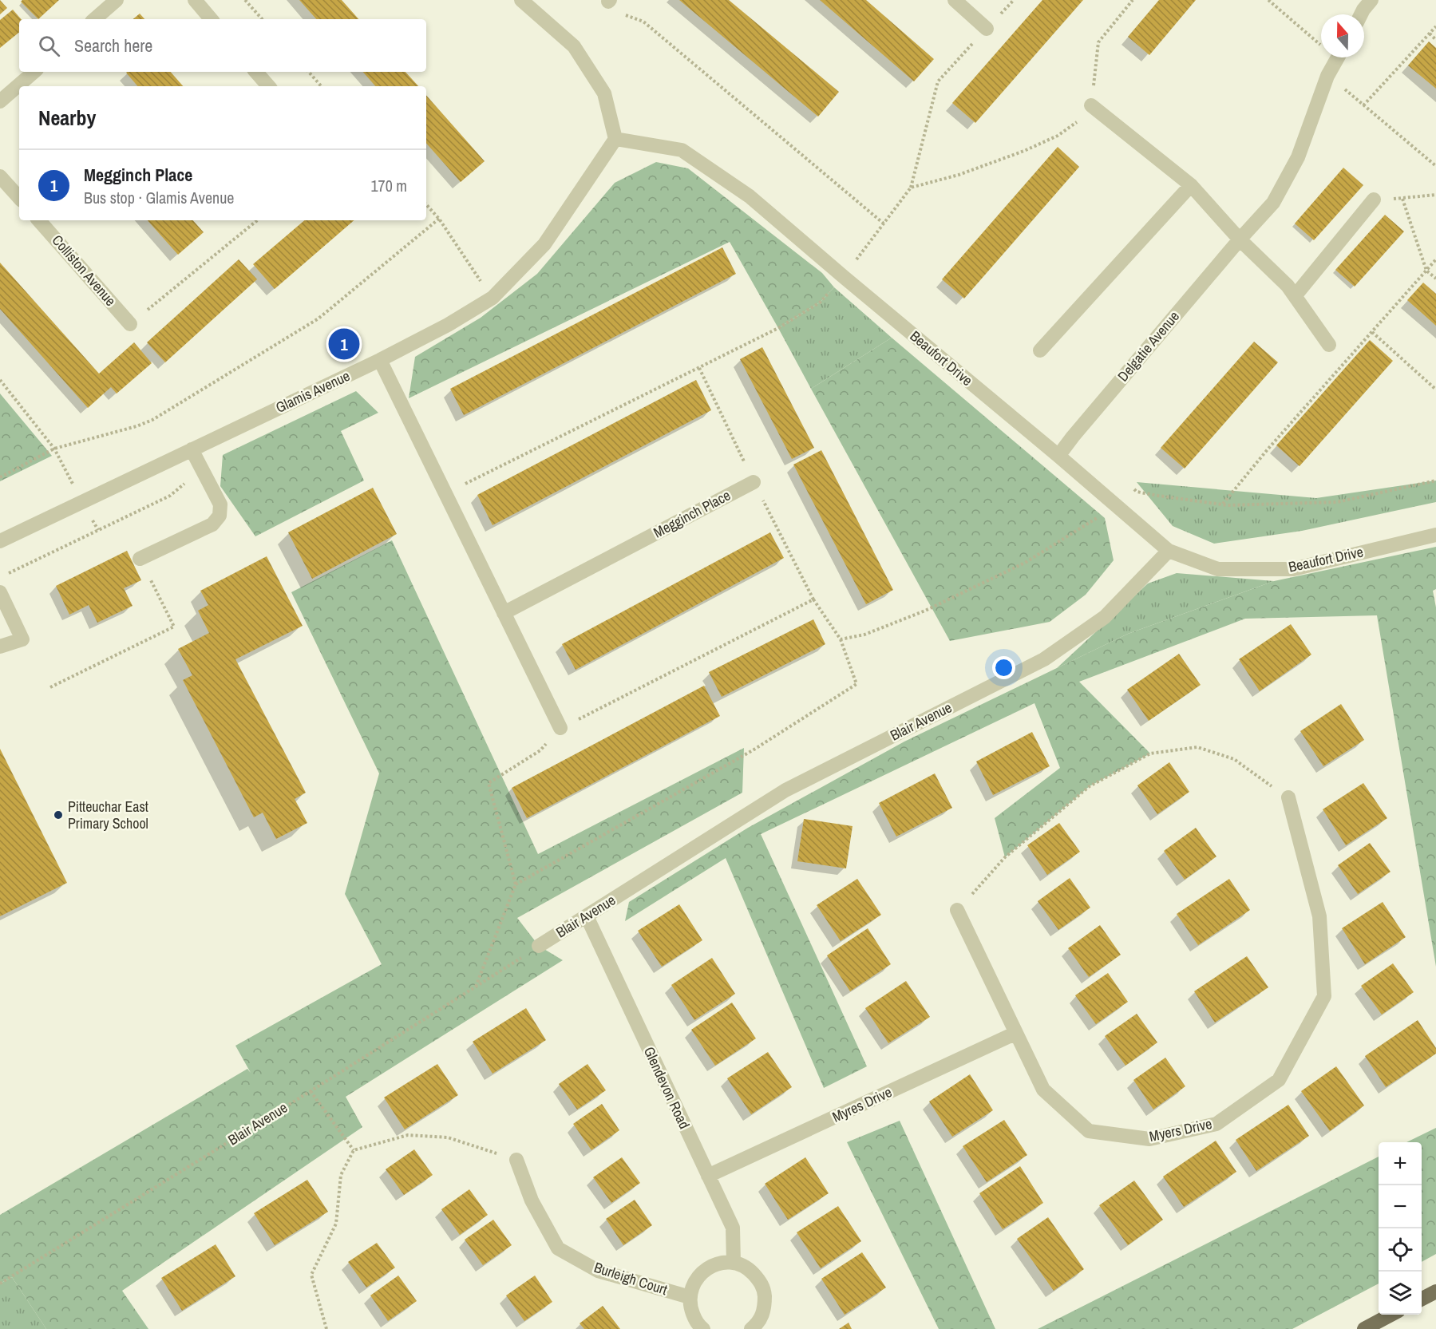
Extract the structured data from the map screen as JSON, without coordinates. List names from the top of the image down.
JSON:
{
  "streets": {
    "street": [
      "Colliston Avenue",
      "Delgatie Avenue",
      "Beaufort Drive",
      "Glamis Avenue",
      "Megginch Place",
      "Blair Avenue",
      "Glendevon Road",
      "Myres Drive",
      "Myers Drive",
      "Burleigh Court"
    ]
  },
  "crossings": [
    ["Delgatie Avenue", "Beaufort Drive"],
    ["Beaufort Drive", "Glamis Avenue"],
    ["Beaufort Drive", "Blair Avenue"],
    ["Blair Avenue", "Glendevon Road"],
    ["Glendevon Road", "Myres Drive"],
    ["Myres Drive", "Myers Drive"]
  ],
  "places": ["Pitteuchar East Primary School"],
  "north": "top",
  "page": {
    "search": "Search here",
    "heading": "Nearby",
    "list": [
      {
        "mark": "1",
        "name": "Megginch Place",
        "note": "Bus stop · Glamis Avenue",
        "value": "170 m"
      }
    ],
    "pins": "1",
    "map_buttons": ["+", "−"]
  }
}
